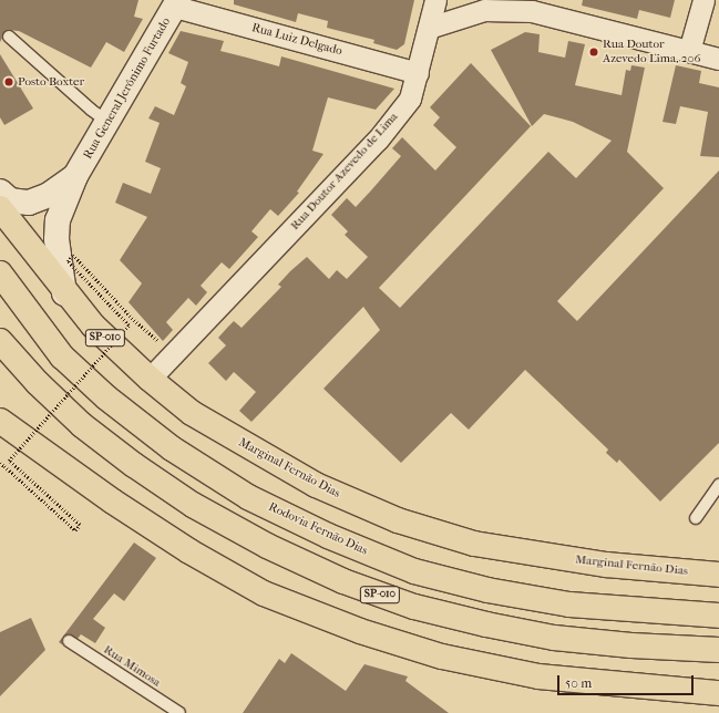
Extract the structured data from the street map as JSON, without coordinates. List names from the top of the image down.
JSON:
{
  "streets": {
    "highway": ["SP-010", "Marginal Fernão Dias", "Rodovia Fernão Dias"],
    "main road": ["Rua General Jerônimo Furtado"],
    "street": ["Rua Luiz Delgado", "Rua Doutor Azevedo de Lima"],
    "lane": ["Rua Mimosa"]
  },
  "crossings": [
    ["Rua Luiz Delgado", "Rua General Jerônimo Furtado"],
    ["Rua Luiz Delgado", "Rua Doutor Azevedo de Lima"],
    ["Rua General Jerônimo Furtado", "Marginal Fernão Dias"],
    ["Rua Doutor Azevedo de Lima", "Marginal Fernão Dias"]
  ],
  "places": ["Rua Doutor Azevedo Lima, 206", "Posto Boxter"],
  "scale_bar": "50 m"
}
